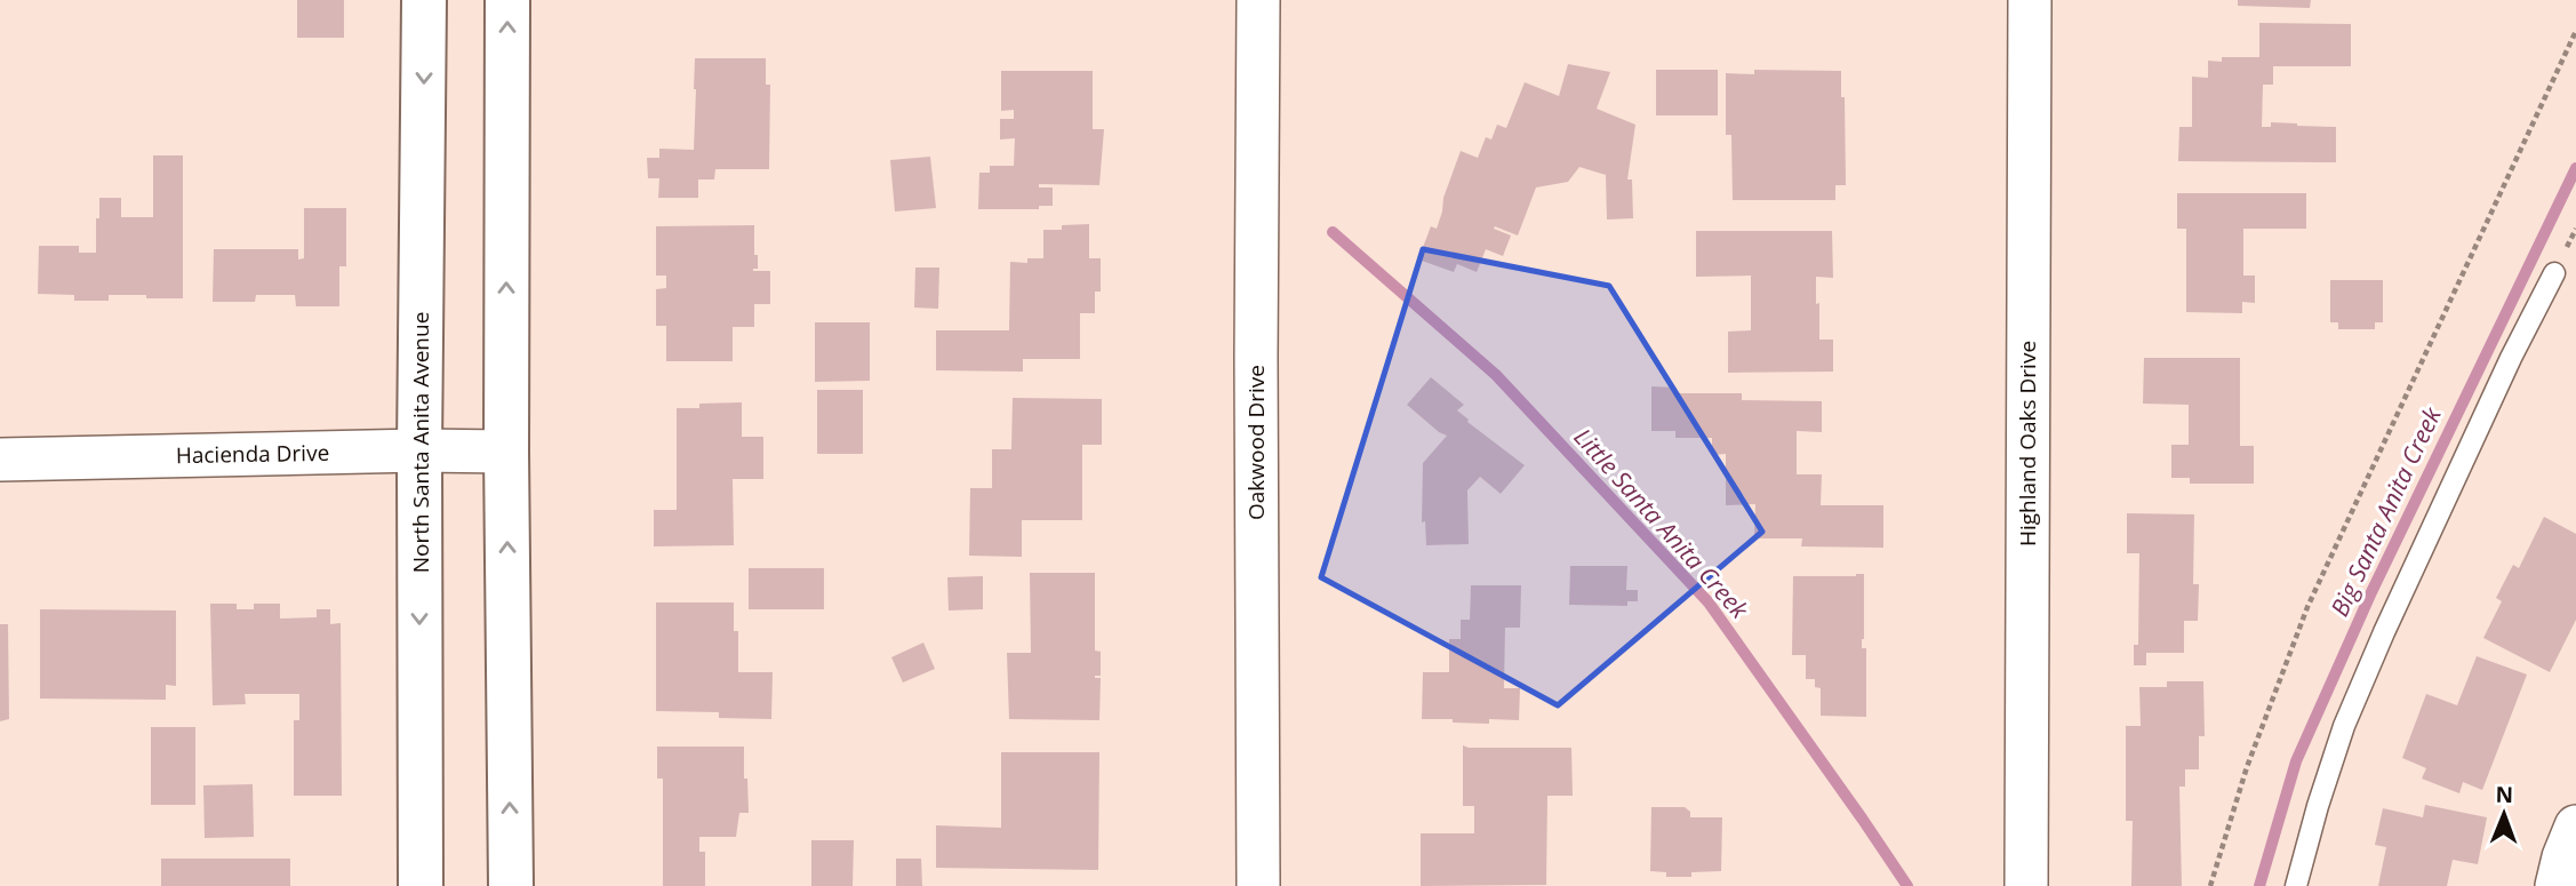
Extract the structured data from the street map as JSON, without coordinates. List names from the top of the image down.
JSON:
{
  "streets": {
    "street": [
      "North Santa Anita Avenue",
      "Oakwood Drive",
      "Highland Oaks Drive",
      "Hacienda Drive"
    ]
  },
  "crossings": [
    ["North Santa Anita Avenue", "Hacienda Drive"]
  ],
  "water": ["Big Santa Anita Creek", "Little Santa Anita Creek"],
  "north": "top"
}
